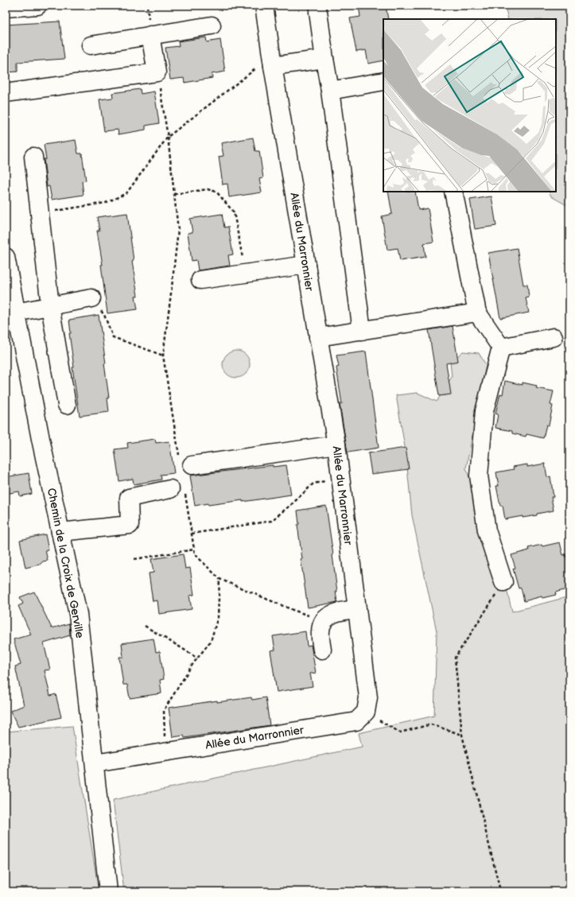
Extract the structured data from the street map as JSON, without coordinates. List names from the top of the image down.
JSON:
{
  "streets": {
    "street": ["Allée du Marronnier", "Chemin de la Croix de Gerville"]
  },
  "crossings": [
    ["Allée du Marronnier", "Chemin de la Croix de Gerville"]
  ]
}
